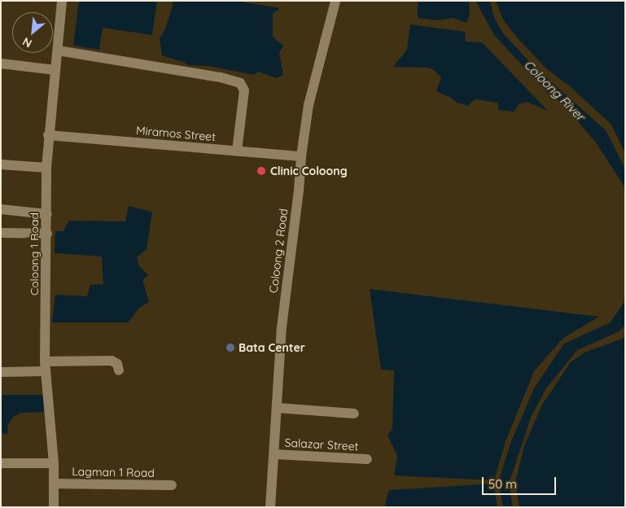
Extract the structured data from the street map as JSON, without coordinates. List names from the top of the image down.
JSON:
{
  "streets": {
    "street": [
      "Miramos Street",
      "Coloong 2 Road",
      "Coloong 1 Road",
      "Salazar Street",
      "Lagman 1 Road"
    ]
  },
  "crossings": [
    ["Miramos Street", "Coloong 2 Road"],
    ["Miramos Street", "Coloong 1 Road"],
    ["Coloong 2 Road", "Salazar Street"],
    ["Coloong 1 Road", "Lagman 1 Road"]
  ],
  "water": ["Coloong River"],
  "places": ["Clinic Coloong", "Bata Center"],
  "scale_bar": "50 m",
  "north": "bottom left"
}
